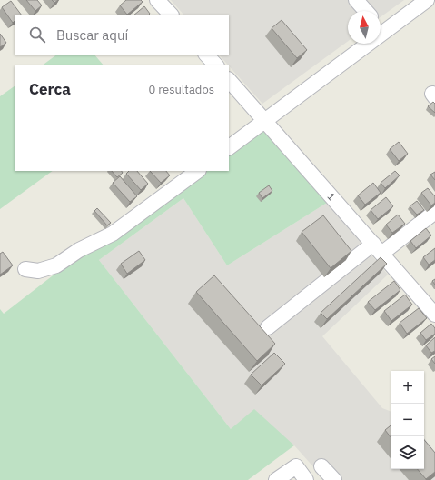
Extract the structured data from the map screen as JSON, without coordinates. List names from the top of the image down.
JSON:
{
  "streets": {
    "street": ["1"]
  },
  "north": "top",
  "page": {
    "search": "Buscar aquí",
    "heading": ["Cerca", "0 resultados"],
    "map_buttons": ["+", "−"]
  }
}
